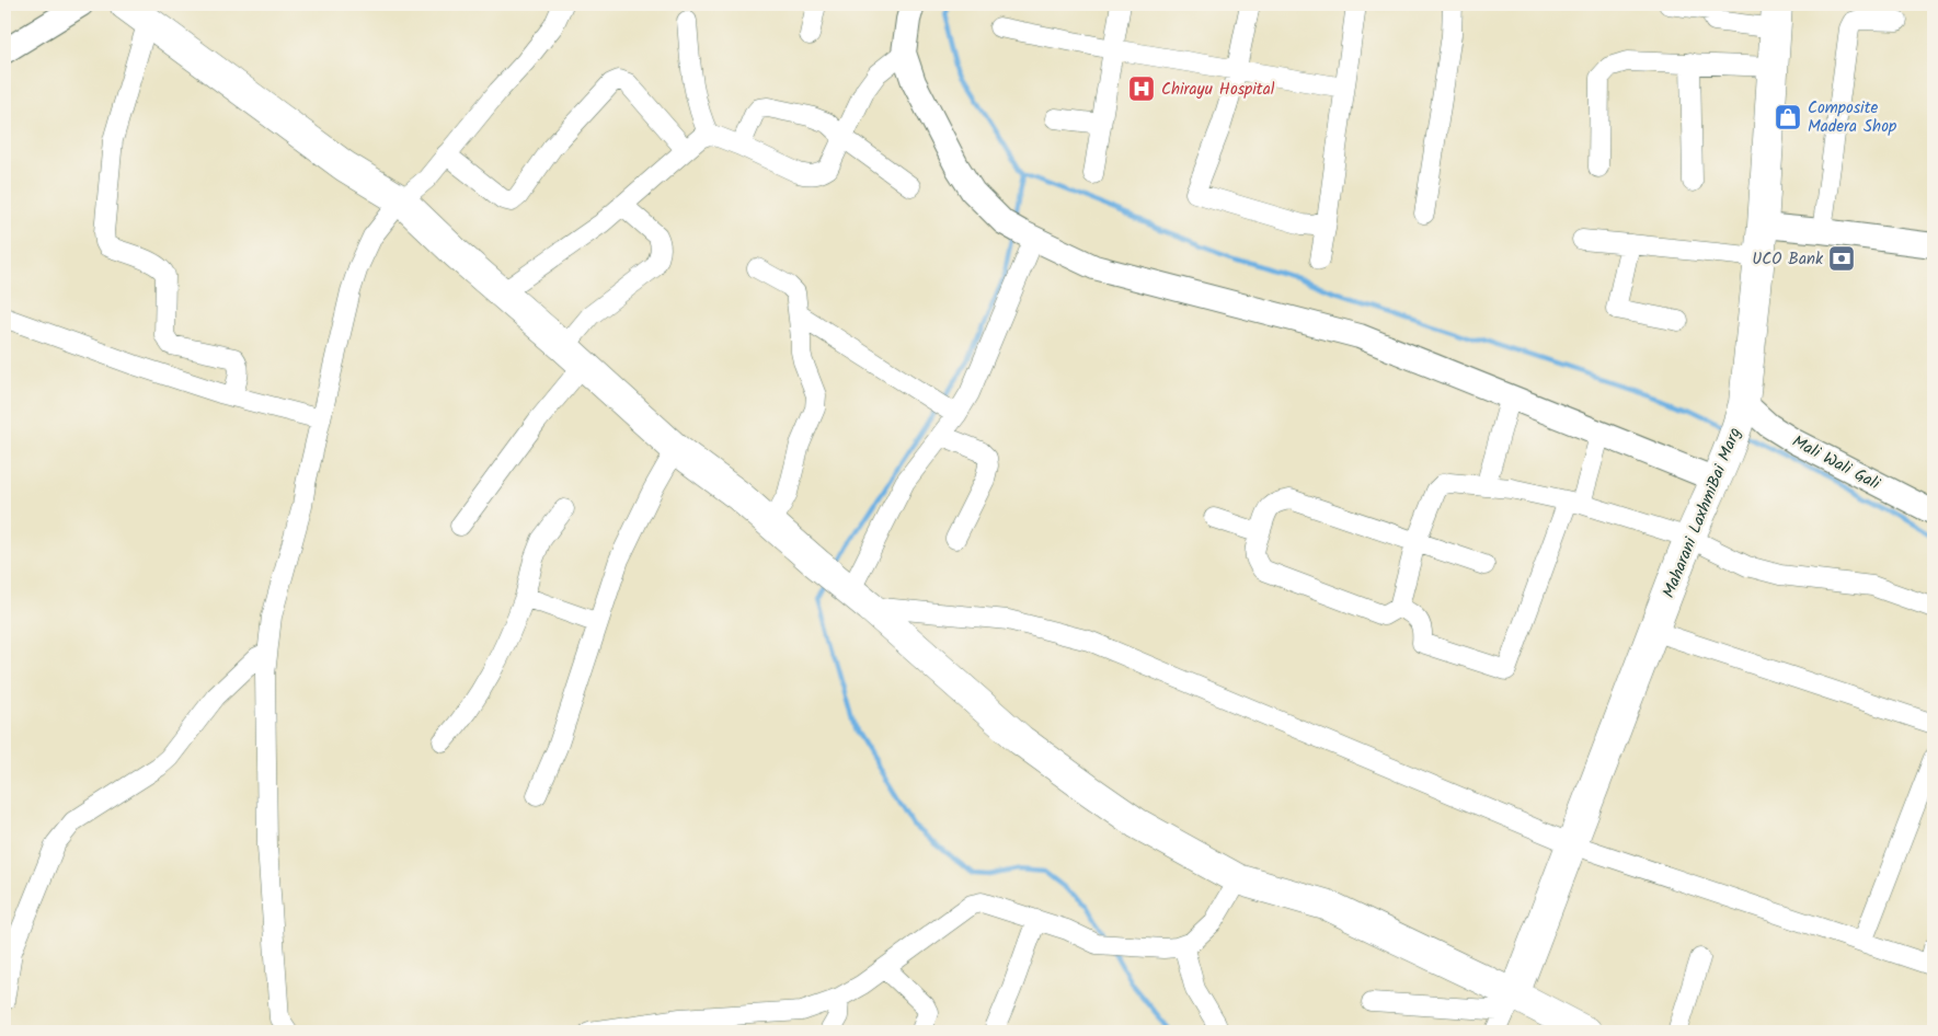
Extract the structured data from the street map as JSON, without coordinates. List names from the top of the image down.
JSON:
{
  "streets": {
    "main road": ["Maharani LaxhmiBai Marg"],
    "street": ["Mali Wali Gali"]
  },
  "crossings": [
    ["Mali Wali Gali", "Maharani LaxhmiBai Marg"]
  ],
  "places": {
    "hospital": ["Chirayu Hospital"],
    "shop": ["Composite Madera Shop"],
    "bank": ["UCO Bank"]
  }
}
